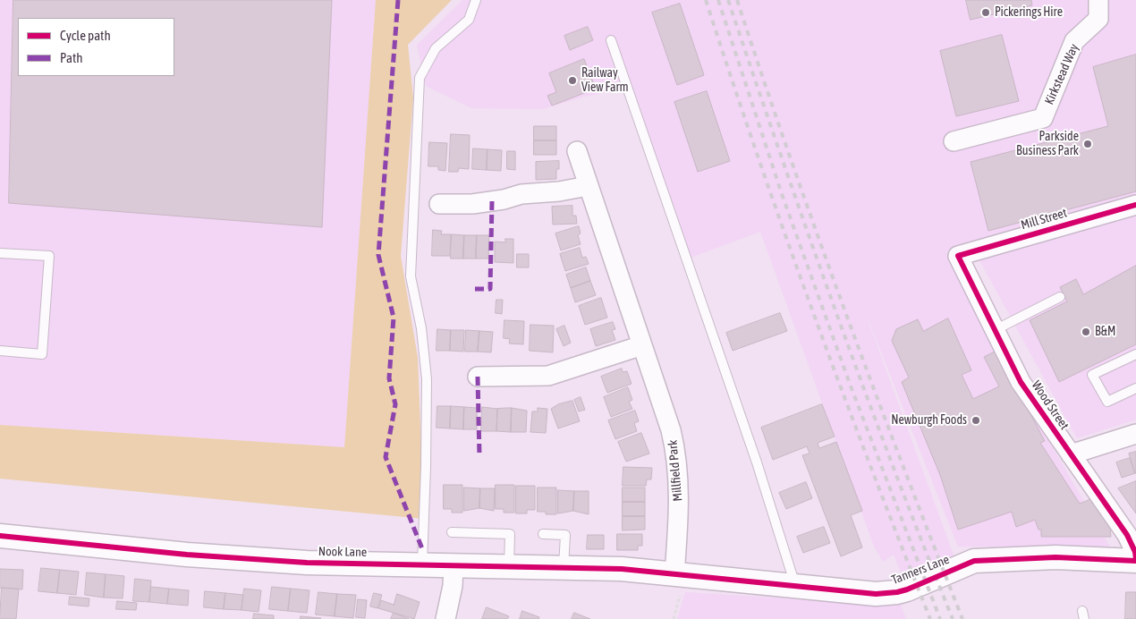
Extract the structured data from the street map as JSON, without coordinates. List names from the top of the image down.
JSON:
{
  "streets": {
    "street": [
      "Kirkstead Way",
      "Mill Street",
      "Wood Street",
      "Millfield Park",
      "Nook Lane",
      "Tanners Lane"
    ]
  },
  "crossings": [
    ["Mill Street", "Wood Street"],
    ["Wood Street", "Tanners Lane"],
    ["Millfield Park", "Nook Lane"],
    ["Millfield Park", "Tanners Lane"],
    ["Nook Lane", "Tanners Lane"]
  ],
  "places": [
    "Pickerings Hire",
    "Railway View Farm",
    "Parkside Business Park",
    "B&M",
    "Newburgh Foods"
  ],
  "legend": ["Cycle path", "Path"]
}
